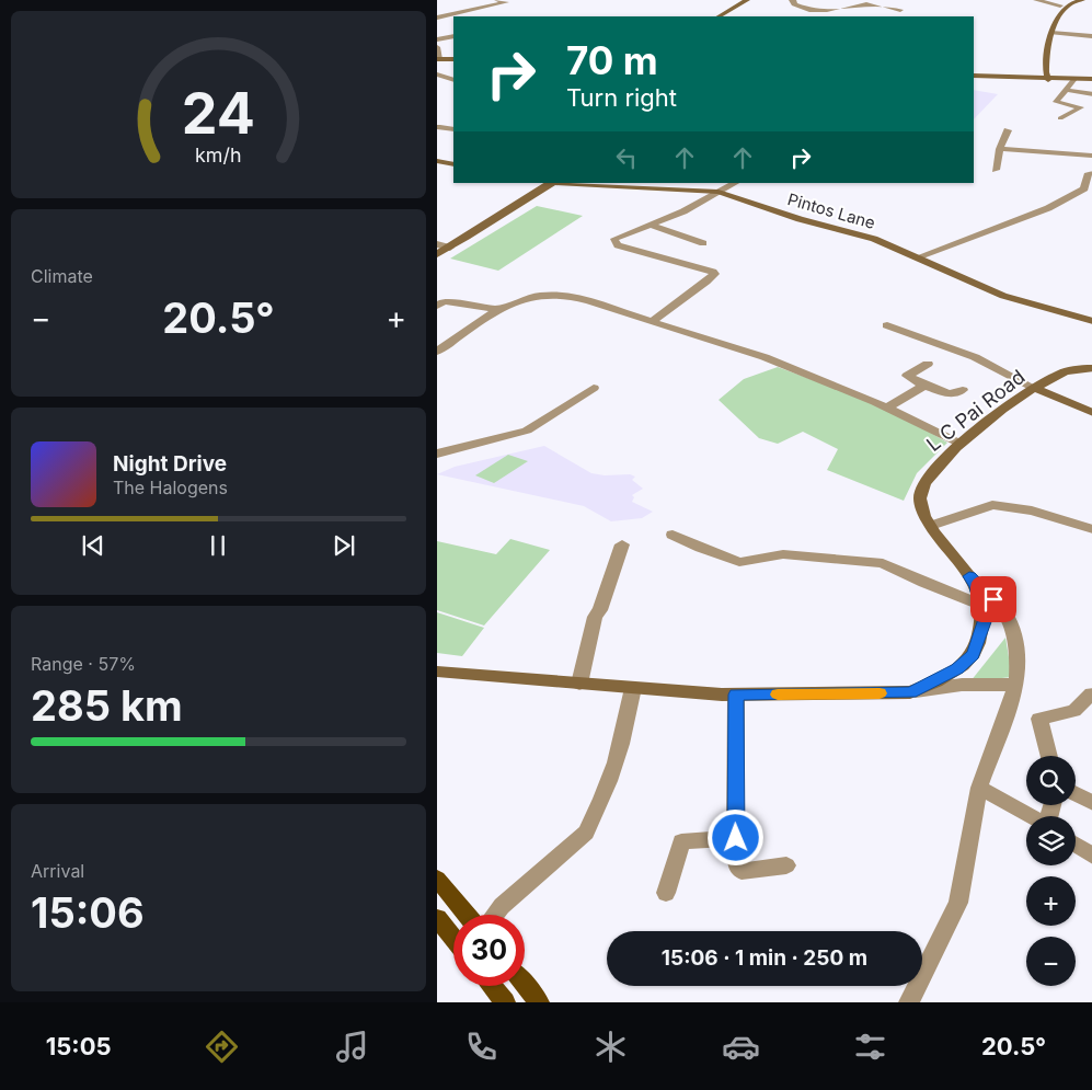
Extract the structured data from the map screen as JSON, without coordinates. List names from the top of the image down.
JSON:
{
  "streets": {
    "street": ["Pintos Lane", "L C Pai Road"]
  },
  "page": {
    "turn": ["70 m", "Turn right"],
    "tile": [
      "Climate",
      ["Range · 57%", "285 km"],
      ["Arrival", "15:06"]
    ],
    "heat": ["−", "20.5°", "+"],
    "song": ["Night Drive", "The Halogens"],
    "map_buttons": ["+", "−"],
    "limit": "30",
    "trip": "15:06 · 1 min · 250 m",
    "tabs": ["15:05", "20.5°"],
    "gauge": ["24", "km/h"]
  }
}
